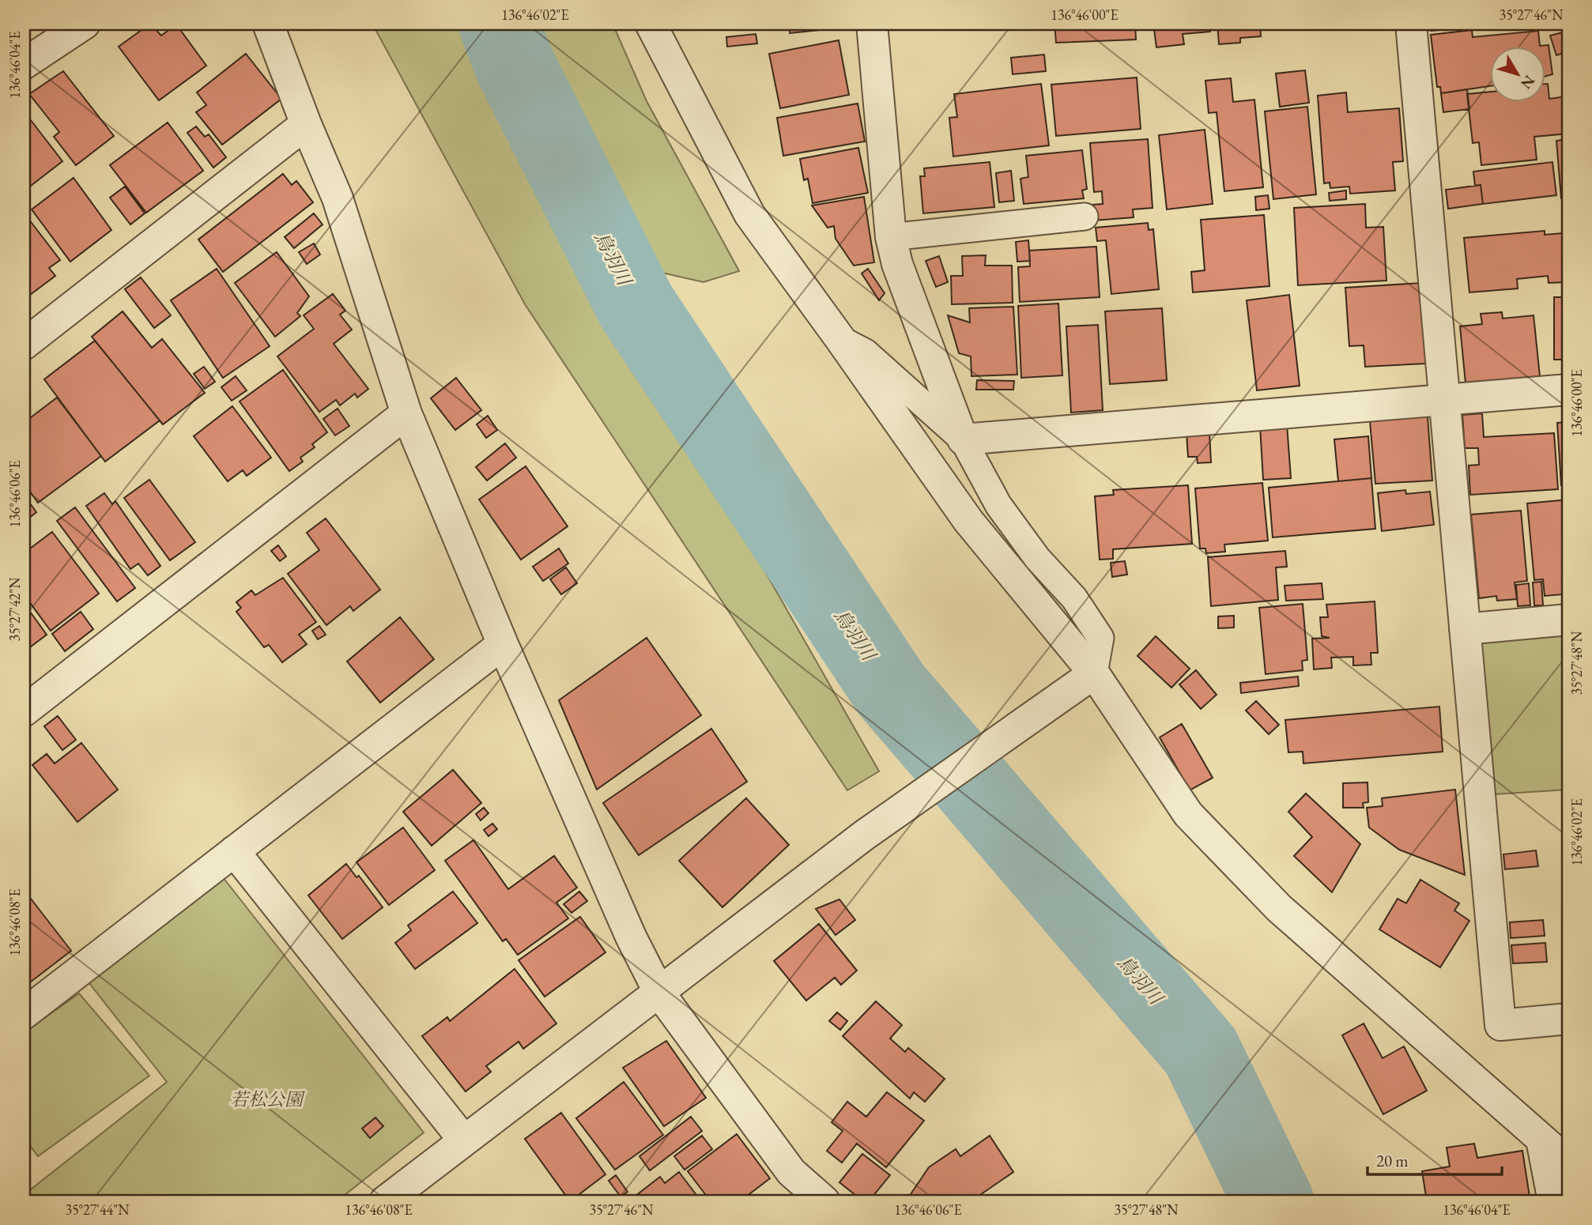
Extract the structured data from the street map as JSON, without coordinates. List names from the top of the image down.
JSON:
{
  "water": ["鳥羽川"],
  "parks": ["若松公園"],
  "scale_bar": "20 m",
  "north": "bottom right",
  "coordinates": [
    "136°46'02\"E",
    "136°46'00\"E",
    "35°27'46\"N",
    "136°46'04\"E",
    "136°46'06\"E",
    "35°27'42\"N",
    "35°27'48\"N",
    "136°46'08\"E",
    "35°27'44\"N"
  ]
}
